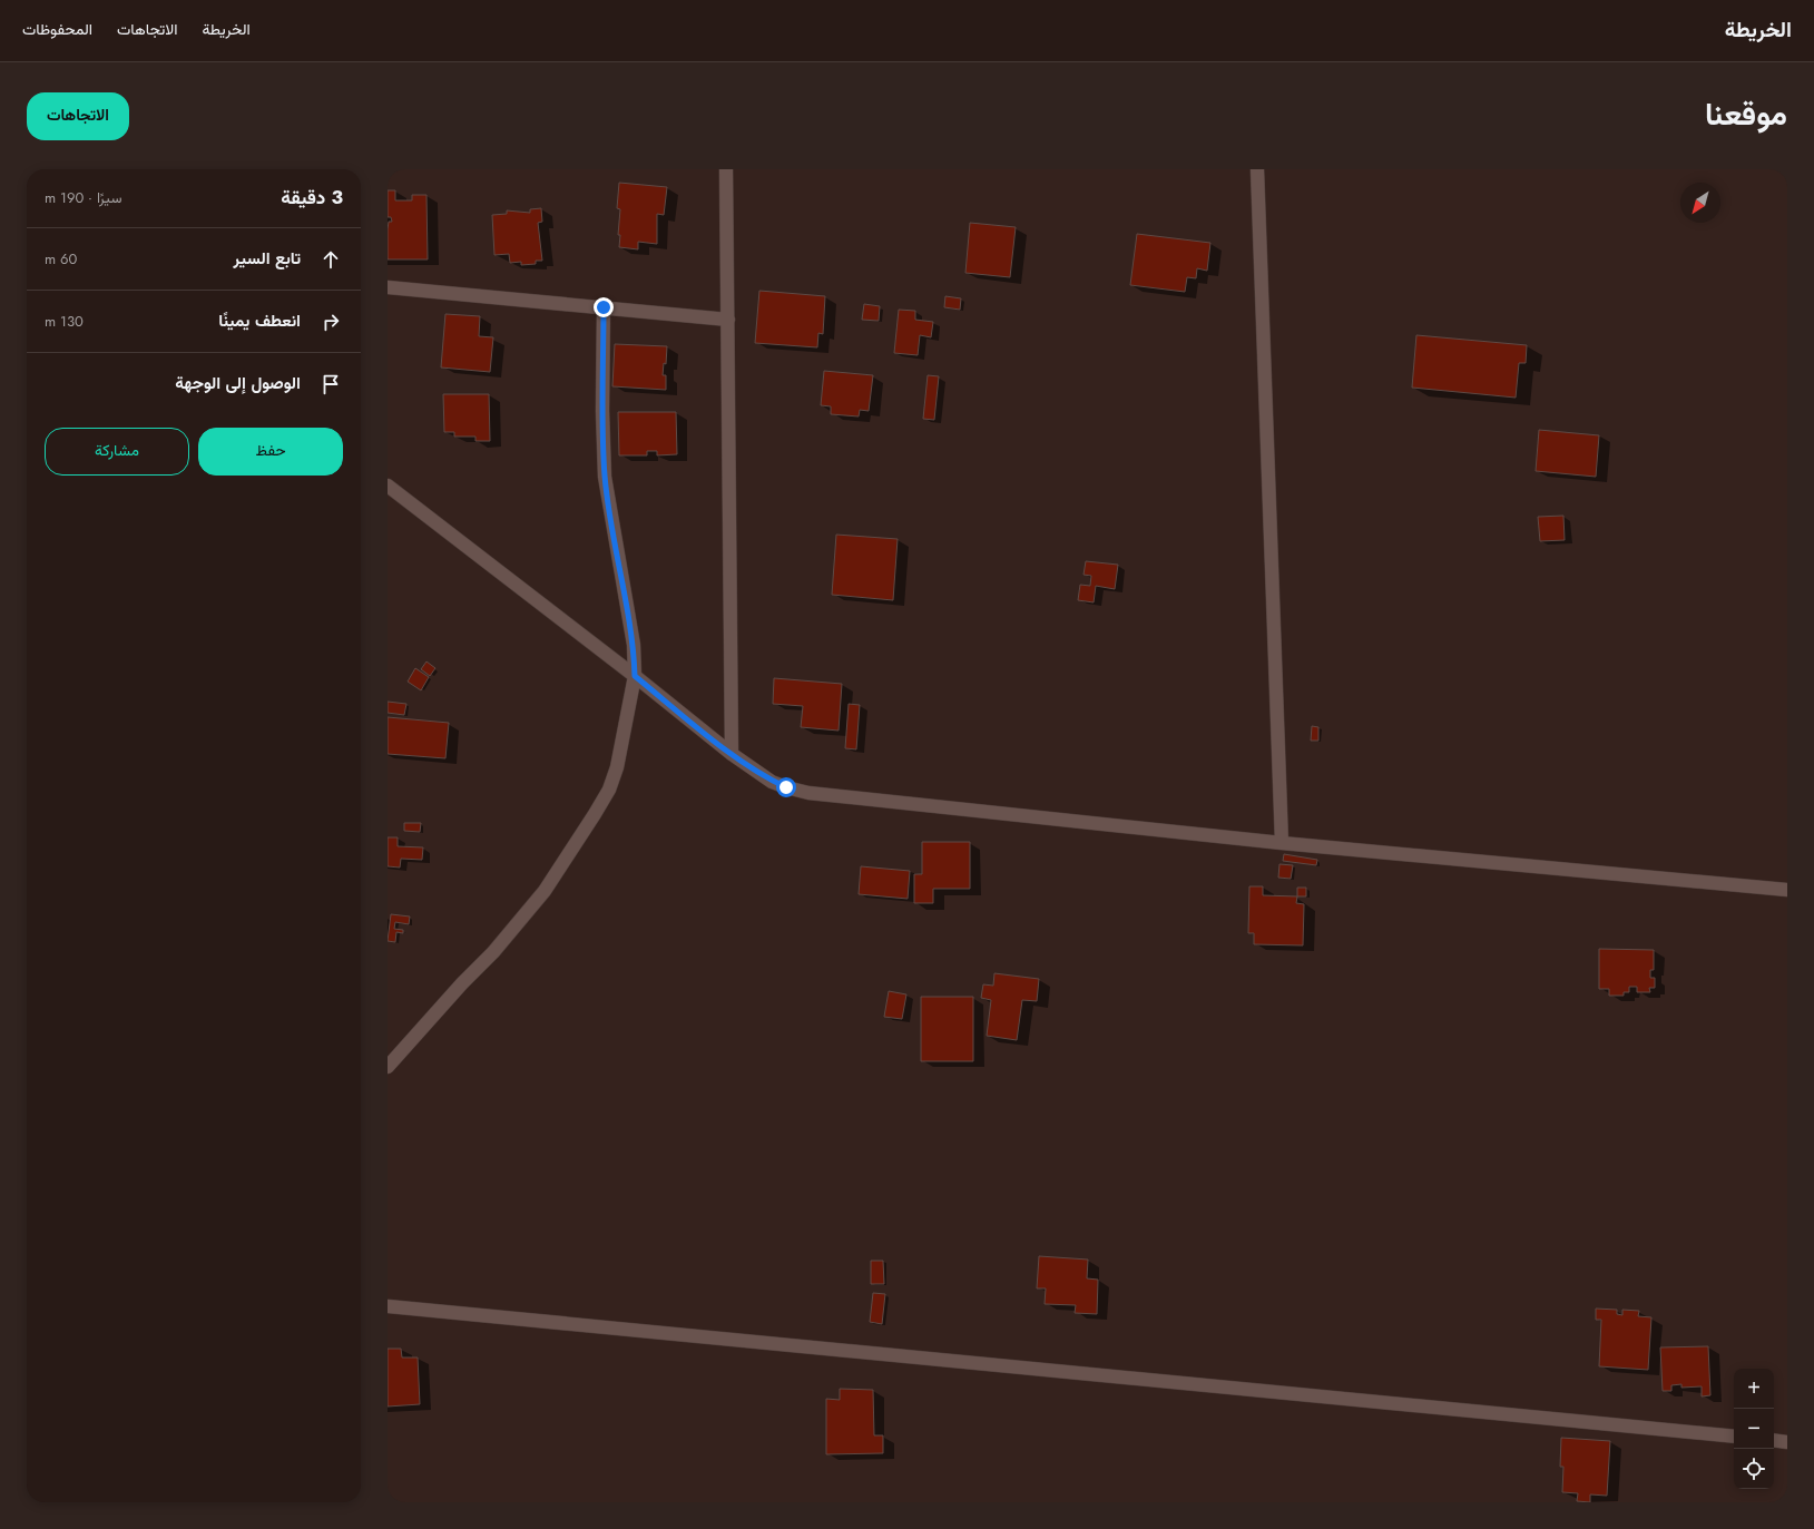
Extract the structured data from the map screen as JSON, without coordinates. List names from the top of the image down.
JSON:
{
  "north": "bottom left",
  "page": {
    "header": "الخريطة",
    "nav": ["الخريطة", "الاتجاهات", "المحفوظات"],
    "title": "موقعنا",
    "buttons": [
      "الاتجاهات",
      ["حفظ", "مشاركة"]
    ],
    "heading": ["3 دقيقة", "سيرًا · 190 m"],
    "list": [
      ["تابع السير", "60 m"],
      ["انعطف يمينًا", "130 m"],
      "الوصول إلى الوجهة"
    ],
    "map_buttons": ["+", "−"]
  }
}
